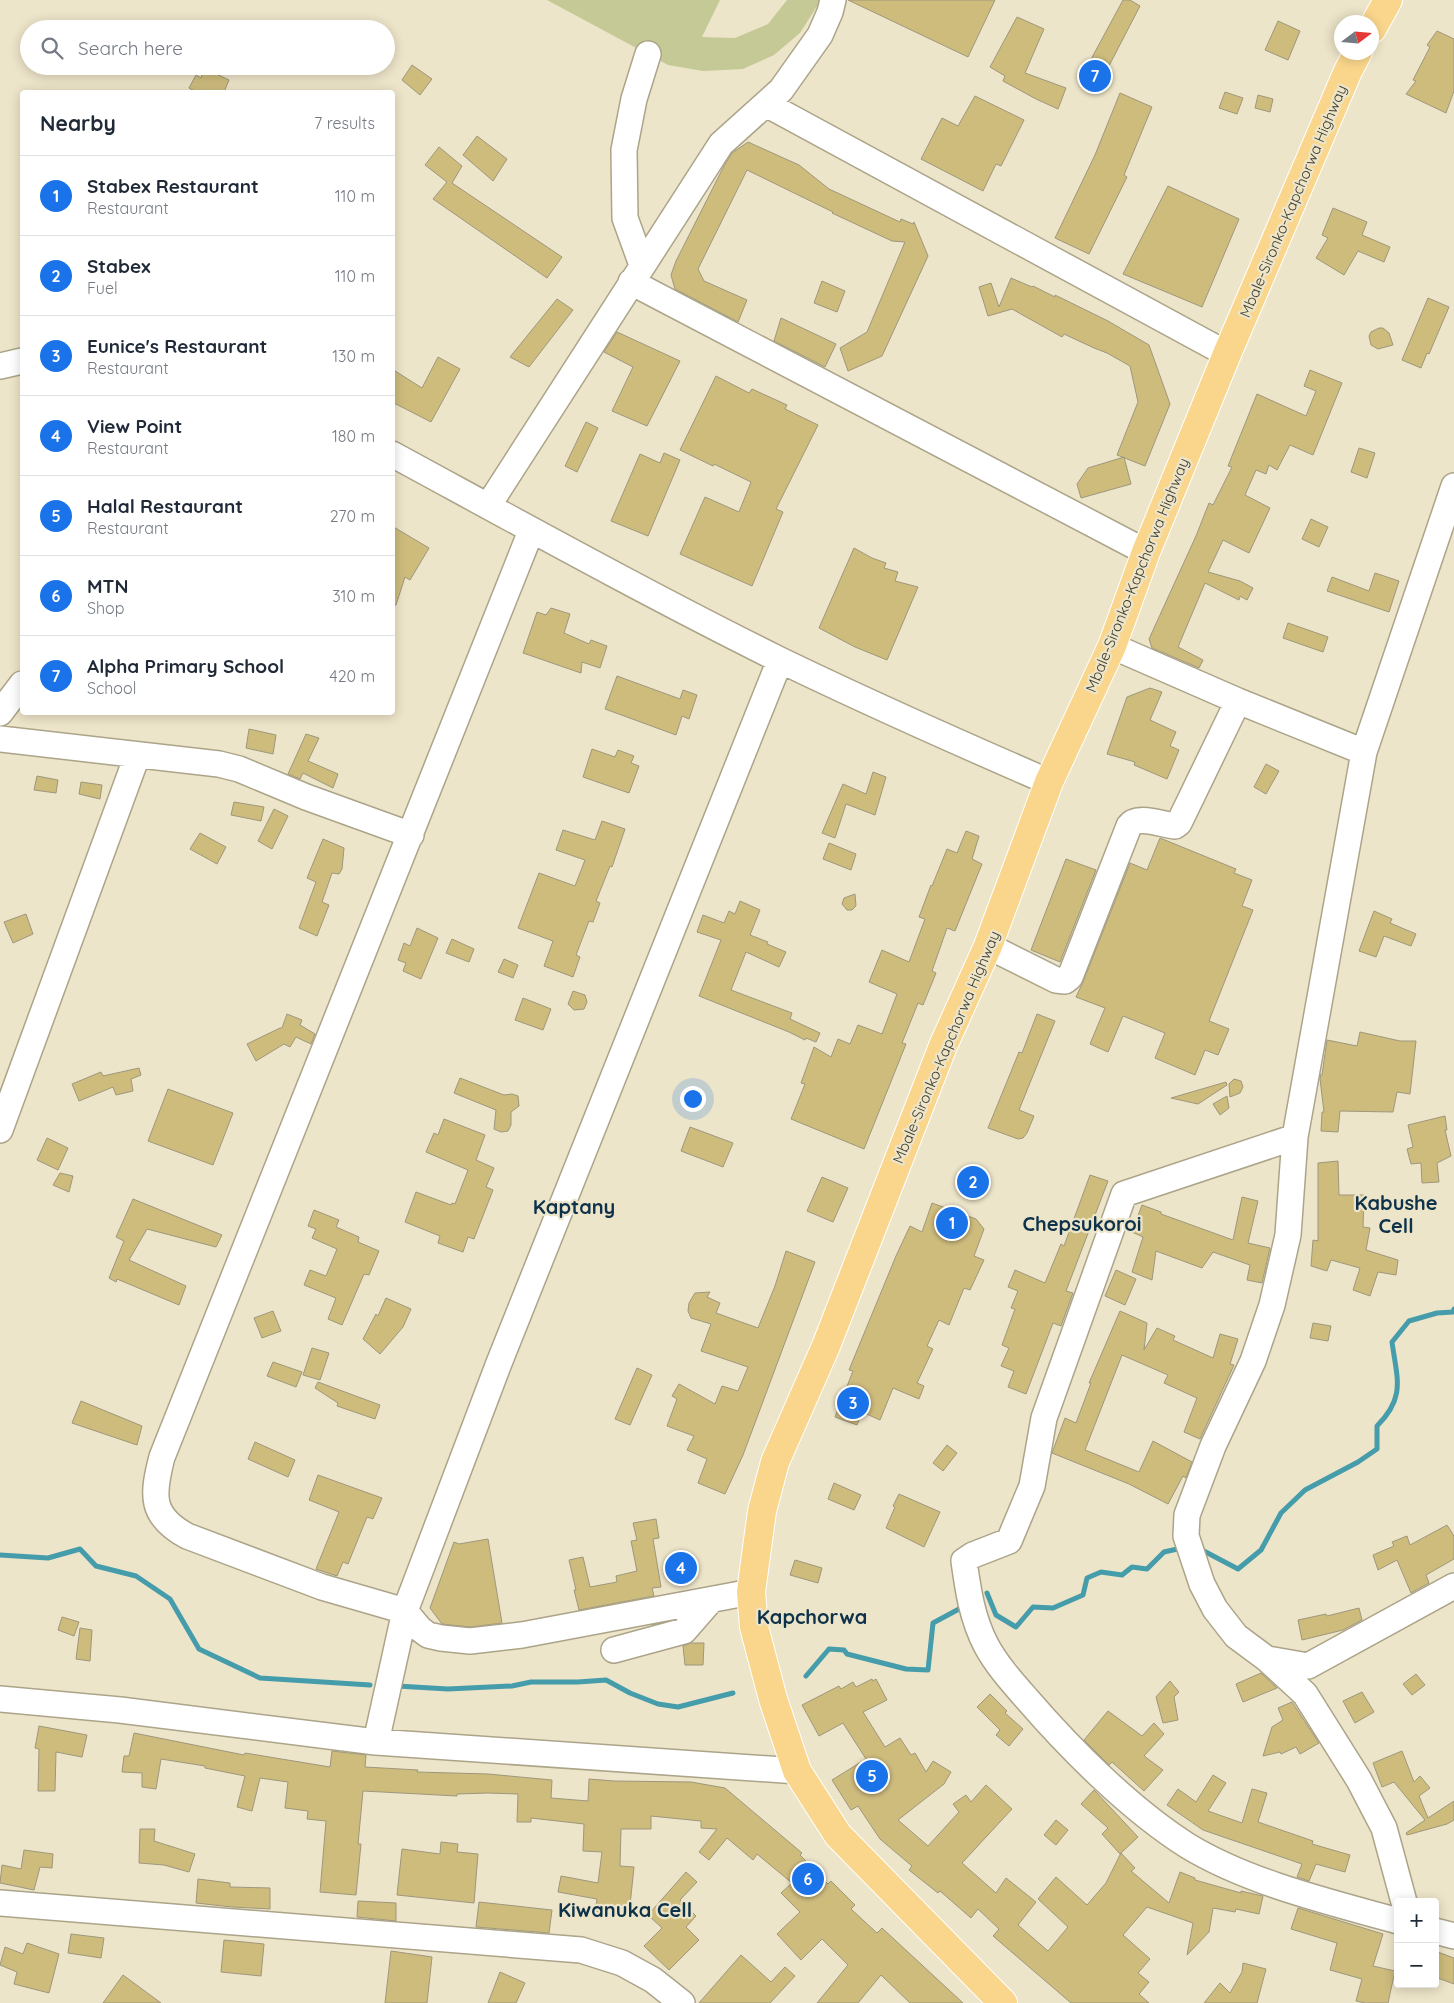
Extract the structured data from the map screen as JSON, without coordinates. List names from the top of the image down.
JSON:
{
  "streets": {
    "main road": ["Mbale-Sironko-Kapchorwa Highway"]
  },
  "districts": [
    "Kabushe Cell",
    "Kaptany",
    "Chepsukoroi",
    "Kapchorwa",
    "Kiwanuka Cell"
  ],
  "north": "right",
  "page": {
    "search": "Search here",
    "pins": [
      "7",
      "2",
      "1",
      "3",
      "4",
      "5",
      "6"
    ],
    "heading": ["Nearby", "7 results"],
    "list": [
      {
        "mark": "1",
        "name": "Stabex Restaurant",
        "note": "Restaurant",
        "value": "110 m"
      },
      {
        "mark": "2",
        "name": "Stabex",
        "note": "Fuel",
        "value": "110 m"
      },
      {
        "mark": "3",
        "name": "Eunice's Restaurant",
        "note": "Restaurant",
        "value": "130 m"
      },
      {
        "mark": "4",
        "name": "View Point",
        "note": "Restaurant",
        "value": "180 m"
      },
      {
        "mark": "5",
        "name": "Halal Restaurant",
        "note": "Restaurant",
        "value": "270 m"
      },
      {
        "mark": "6",
        "name": "MTN",
        "note": "Shop",
        "value": "310 m"
      },
      {
        "mark": "7",
        "name": "Alpha Primary School",
        "note": "School",
        "value": "420 m"
      }
    ],
    "map_buttons": ["+", "−"]
  }
}
